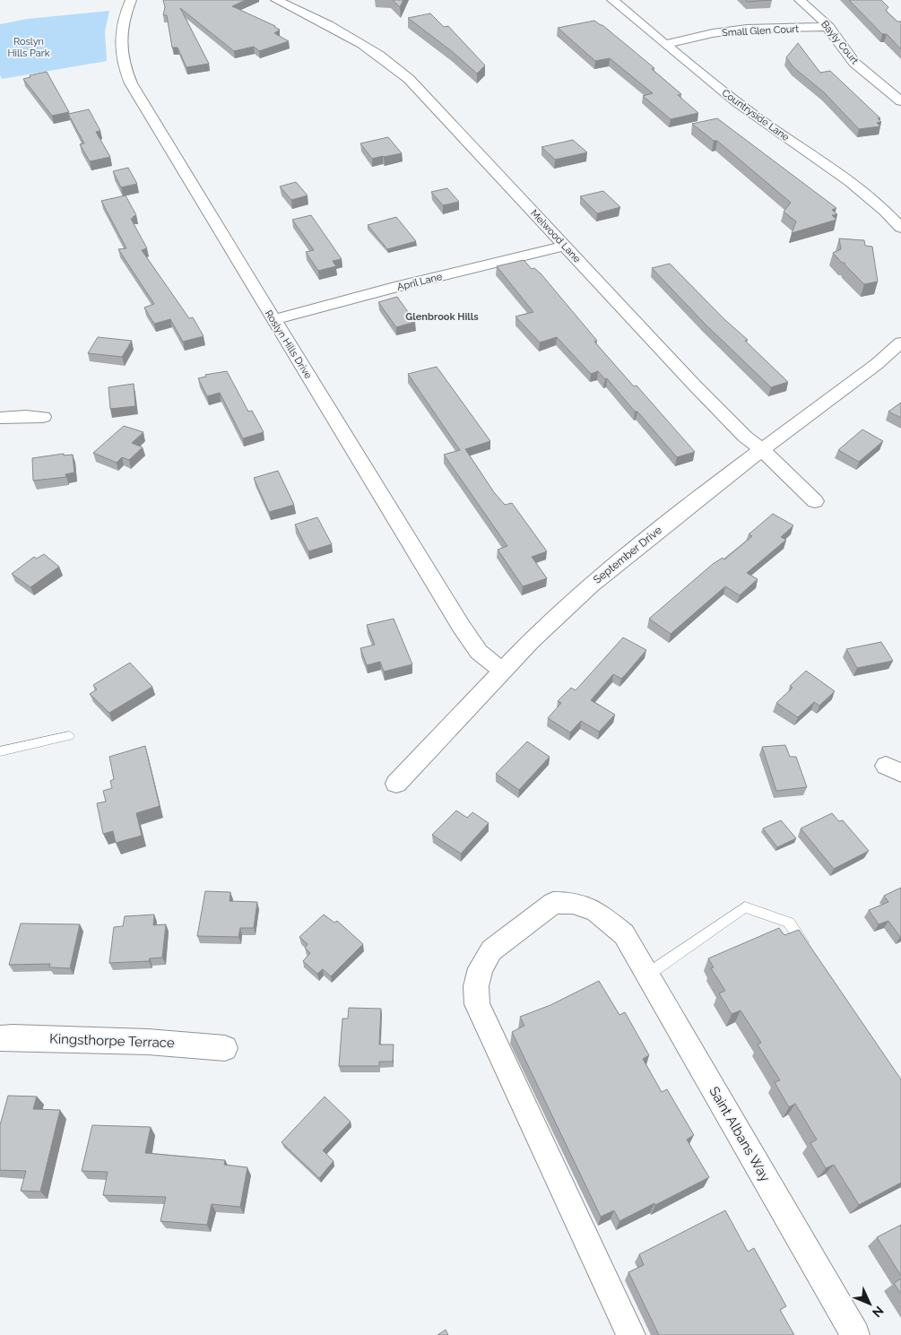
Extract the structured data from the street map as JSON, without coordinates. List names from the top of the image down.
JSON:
{
  "streets": {
    "street": [
      "Small Glen Court",
      "Bayly Court",
      "Countryside Lane",
      "Melwood Lane",
      "April Lane",
      "Roslyn Hills Drive",
      "September Drive",
      "Kingsthorpe Terrace",
      "Saint Albans Way"
    ]
  },
  "crossings": [
    ["Small Glen Court", "Bayly Court"],
    ["Small Glen Court", "Countryside Lane"],
    ["Melwood Lane", "April Lane"],
    ["Melwood Lane", "September Drive"],
    ["April Lane", "Roslyn Hills Drive"],
    ["Roslyn Hills Drive", "September Drive"]
  ],
  "districts": ["Glenbrook Hills"],
  "parks": ["Roslyn Hills Park"],
  "north": "bottom right"
}
